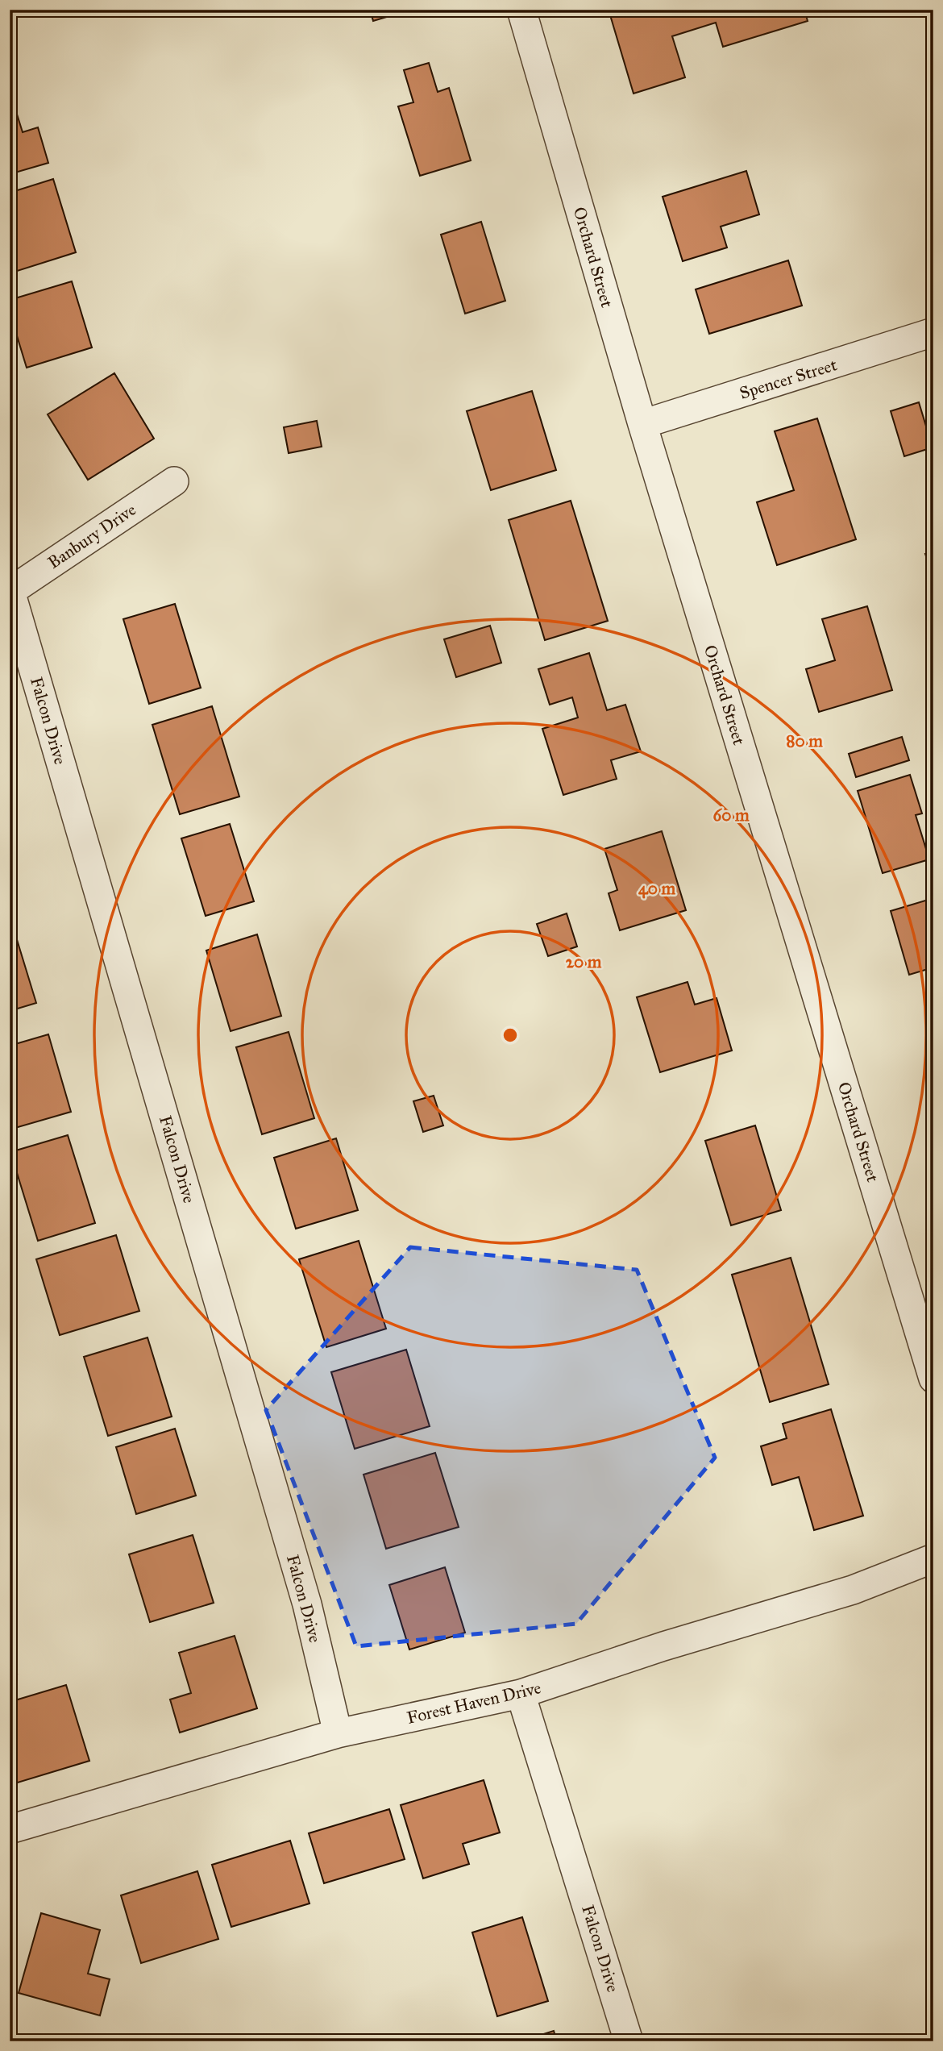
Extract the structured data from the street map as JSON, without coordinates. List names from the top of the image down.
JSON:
{
  "streets": {
    "street": [
      "Orchard Street",
      "Spencer Street",
      "Banbury Drive",
      "Falcon Drive",
      "Forest Haven Drive"
    ]
  },
  "crossings": [
    ["Orchard Street", "Spencer Street"],
    ["Banbury Drive", "Falcon Drive"],
    ["Falcon Drive", "Forest Haven Drive"]
  ],
  "rings": [
    "80 m",
    "60 m",
    "40 m",
    "20 m"
  ]
}
